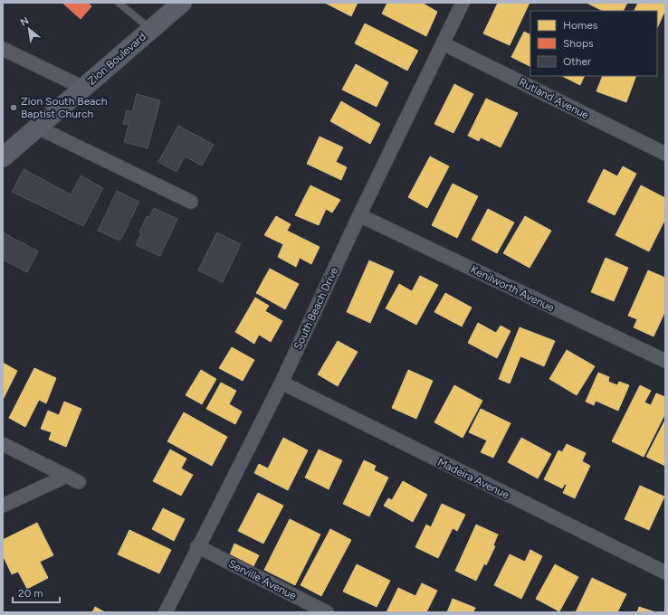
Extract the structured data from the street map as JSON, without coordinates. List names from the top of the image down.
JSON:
{
  "streets": {
    "main road": ["Zion Boulevard"],
    "street": [
      "Rutland Avenue",
      "Kenilworth Avenue",
      "South Beach Drive",
      "Madeira Avenue",
      "Serville Avenue"
    ]
  },
  "crossings": [
    ["Rutland Avenue", "South Beach Drive"],
    ["Kenilworth Avenue", "South Beach Drive"],
    ["South Beach Drive", "Madeira Avenue"],
    ["South Beach Drive", "Serville Avenue"]
  ],
  "places": ["Zion South Beach Baptist Church"],
  "legend": ["Homes", "Shops", "Other"],
  "scale_bar": "20 m",
  "north": "top left"
}
